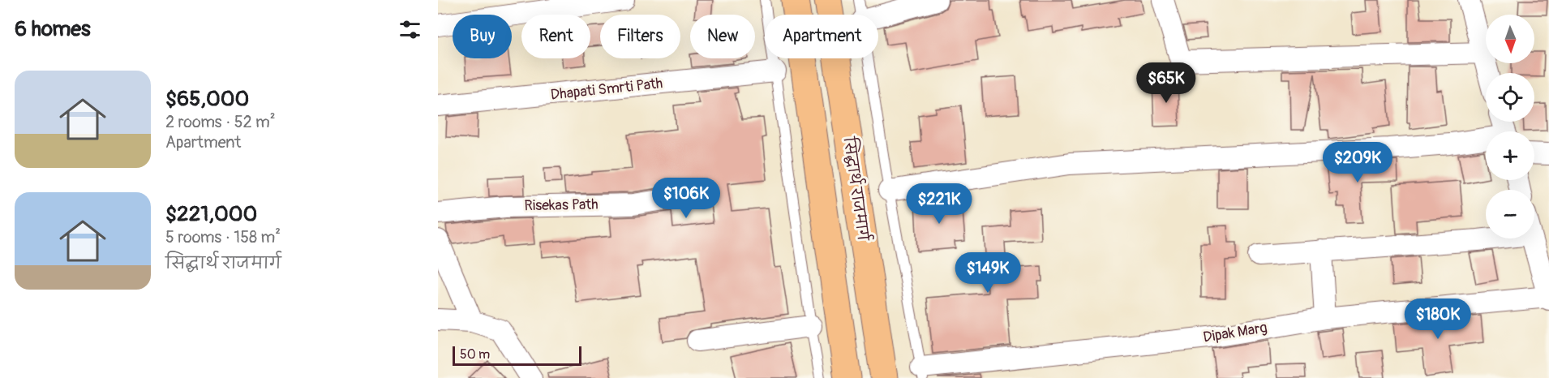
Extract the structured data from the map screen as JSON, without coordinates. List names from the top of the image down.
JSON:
{
  "streets": {
    "highway": ["सिद्धार्थ राजमार्ग"],
    "street": ["Dhapati Smrti Path", "Risekas Path", "Dipak Marg"]
  },
  "scale_bar": "50 m",
  "north": "bottom",
  "page": {
    "heading": "6 homes",
    "map_buttons": ["+", "−"],
    "chip": [
      "Buy",
      "Rent",
      "Filters",
      "New",
      "Apartment"
    ],
    "list": [
      {
        "name": "$65,000",
        "note": "2 rooms · 52 m² · Apartment"
      },
      {
        "name": "$221,000",
        "note": "5 rooms · 158 m² · सिद्धार्थ राजमार्ग"
      }
    ],
    "price": [
      "$65K",
      "$209K",
      "$106K",
      "$221K",
      "$149K",
      "$180K"
    ],
    "scale": "50 m"
  }
}
